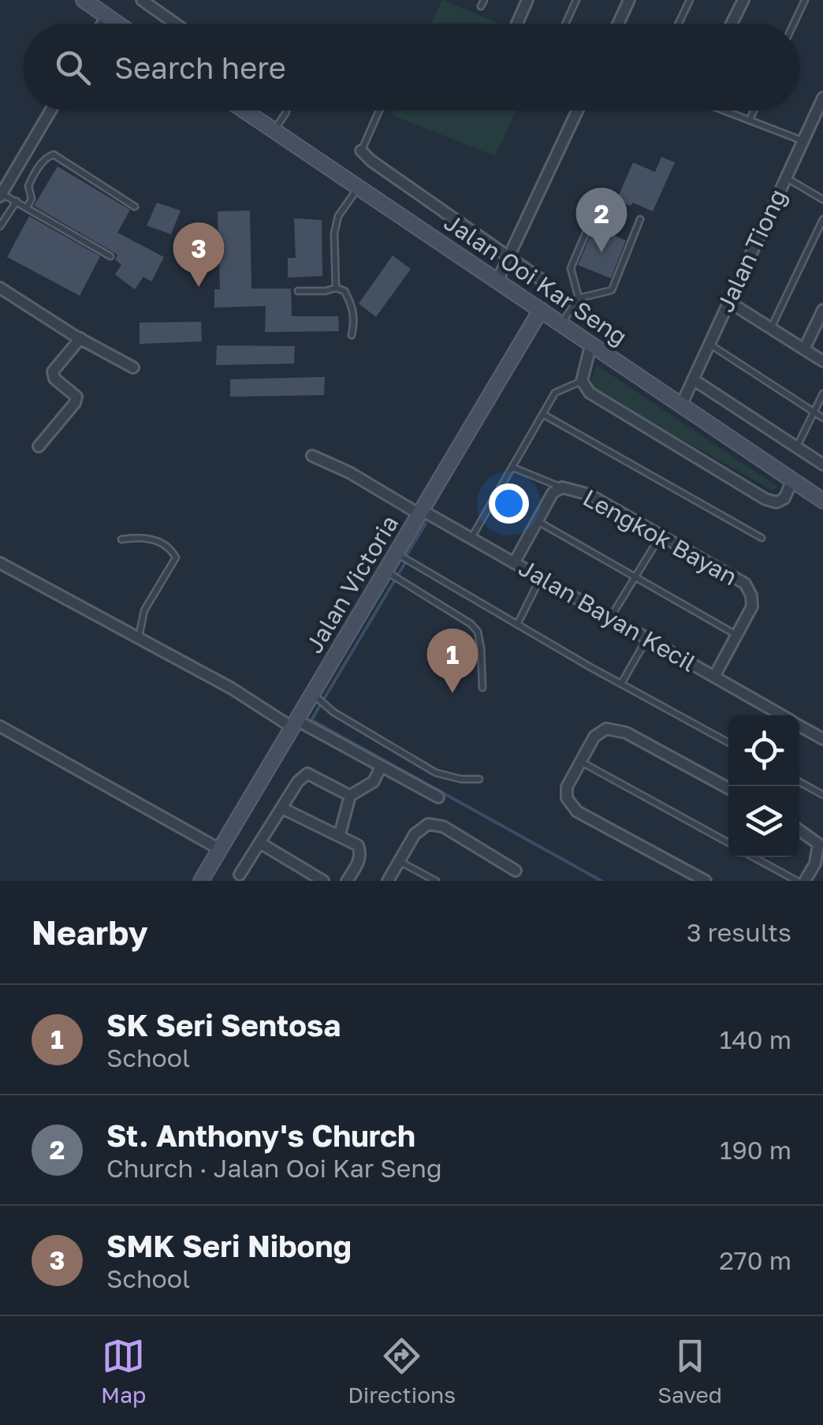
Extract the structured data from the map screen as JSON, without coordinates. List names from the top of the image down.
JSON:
{
  "streets": {
    "main road": ["Jalan Ooi Kar Seng", "Jalan Victoria"],
    "street": ["Jalan Tiong", "Lengkok Bayan", "Jalan Bayan Kecil"]
  },
  "crossings": [
    ["Jalan Tiong", "Jalan Ooi Kar Seng"],
    ["Jalan Ooi Kar Seng", "Jalan Victoria"],
    ["Lengkok Bayan", "Jalan Bayan Kecil"],
    ["Jalan Victoria", "Jalan Bayan Kecil"]
  ],
  "page": {
    "search": "Search here",
    "pins": ["2", "3", "1"],
    "heading": ["Nearby", "3 results"],
    "list": [
      {
        "mark": "1",
        "name": "SK Seri Sentosa",
        "note": "School",
        "value": "140 m"
      },
      {
        "mark": "2",
        "name": "St. Anthony's Church",
        "note": "Church · Jalan Ooi Kar Seng",
        "value": "190 m"
      },
      {
        "mark": "3",
        "name": "SMK Seri Nibong",
        "note": "School",
        "value": "270 m"
      }
    ],
    "nav": ["Map", "Directions", "Saved"]
  }
}
